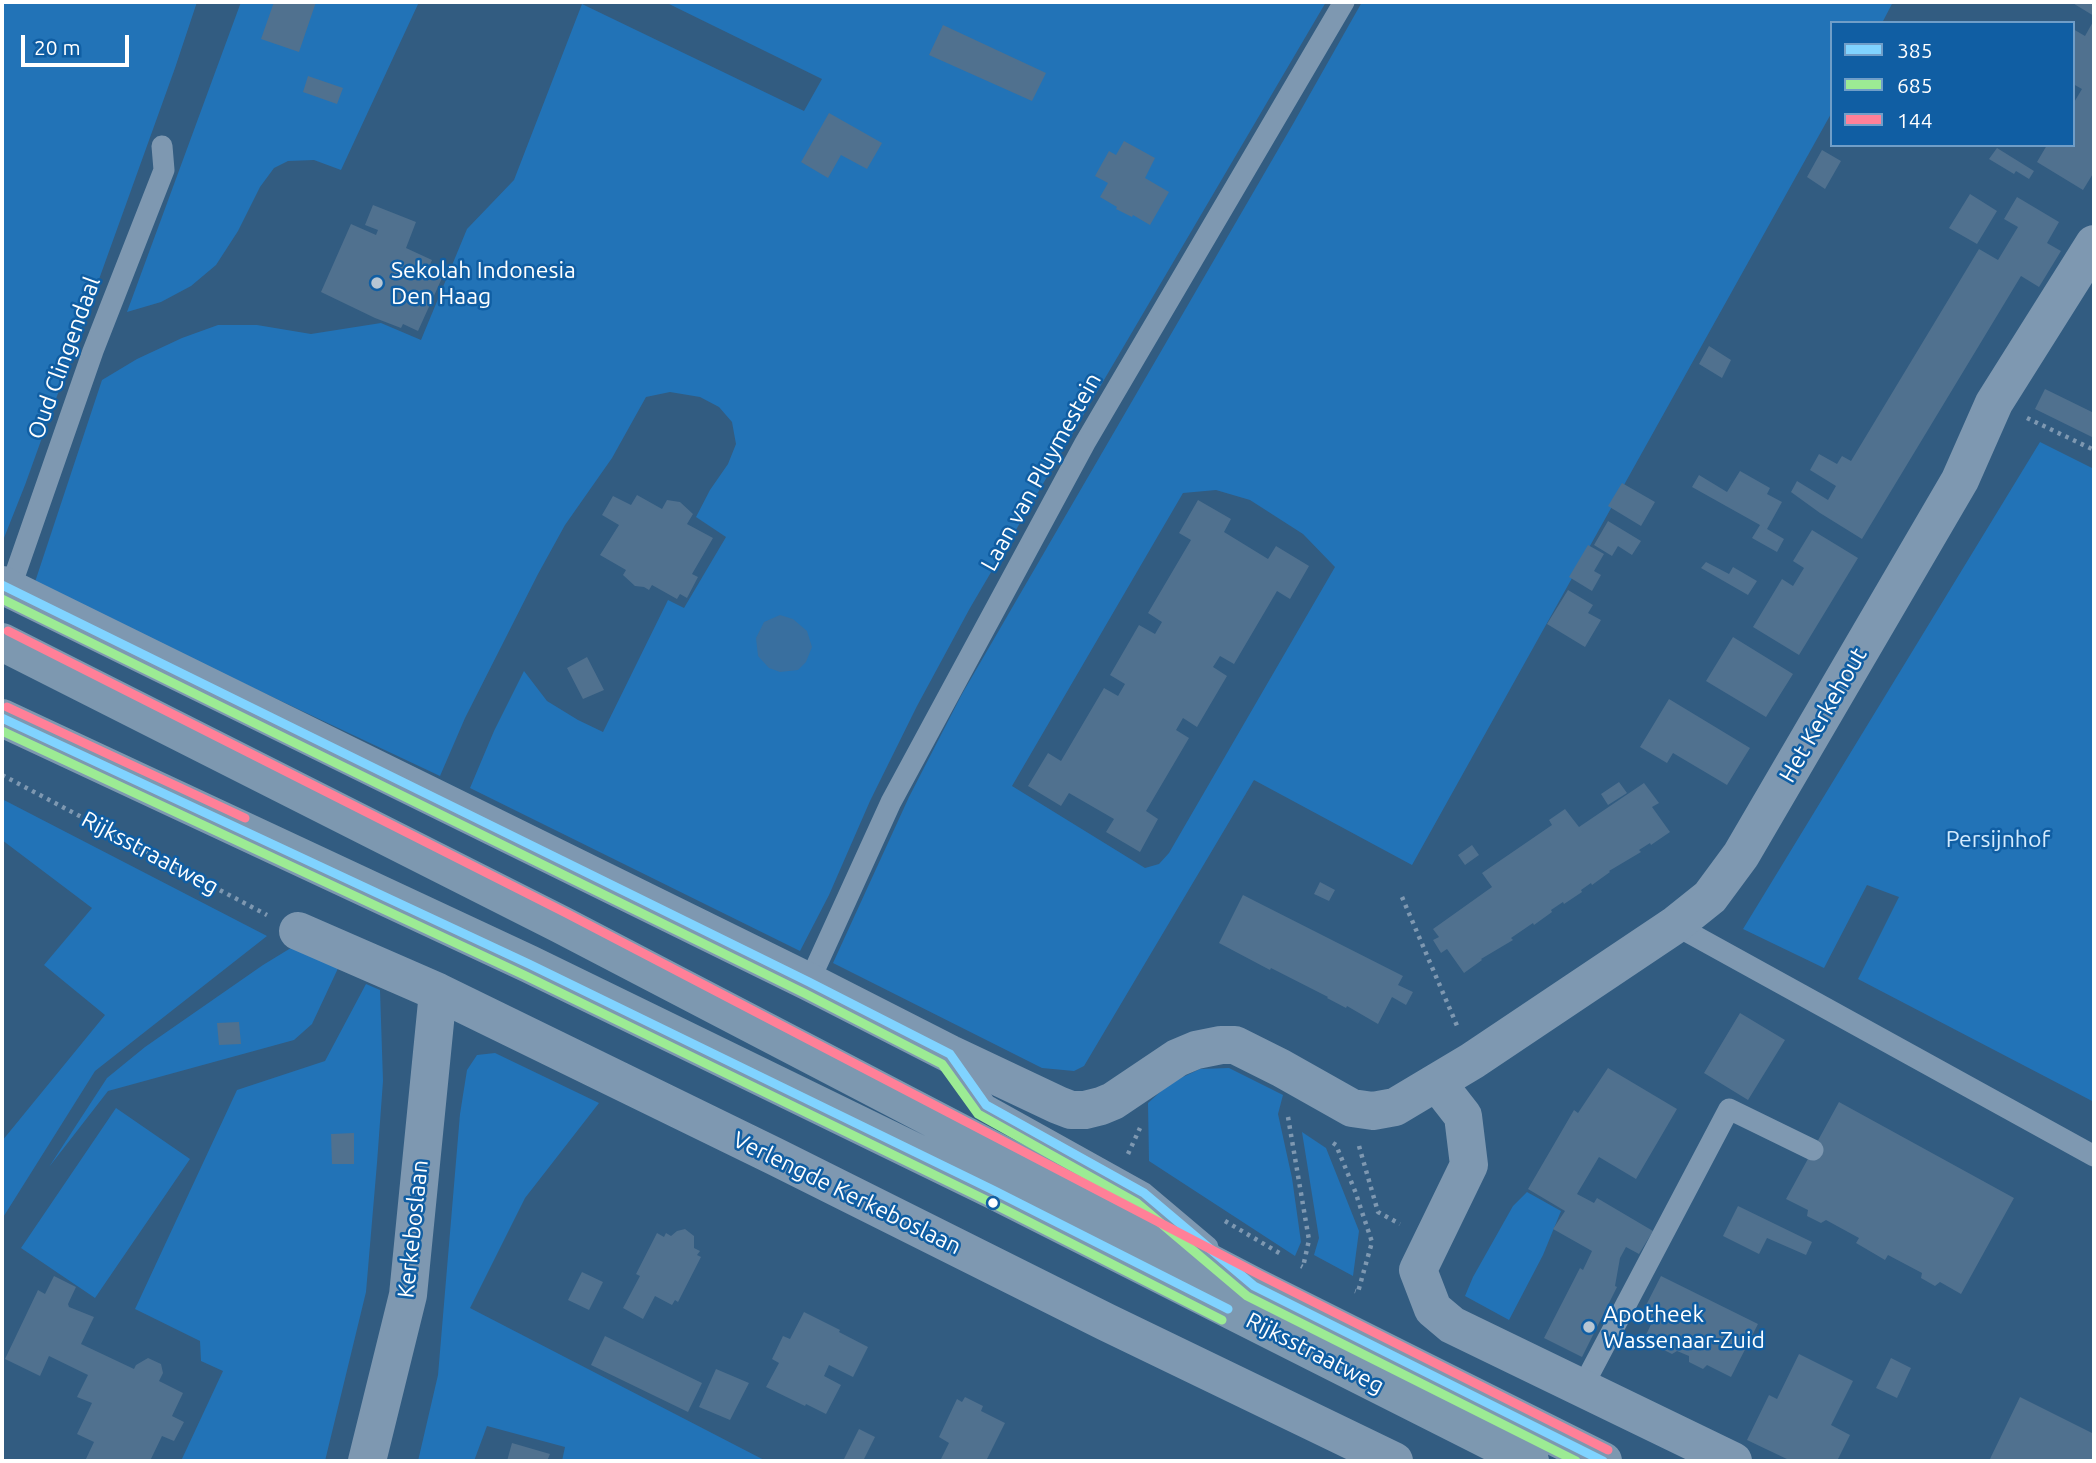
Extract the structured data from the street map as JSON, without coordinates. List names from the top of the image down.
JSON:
{
  "streets": {
    "main road": ["Rijksstraatweg"],
    "street": ["Het Kerkehout", "Verlengde Kerkeboslaan", "Kerkeboslaan"],
    "lane": ["Oud Clingendaal", "Laan van Pluymestein"]
  },
  "crossings": [
    ["Oud Clingendaal", "Rijksstraatweg"],
    ["Laan van Pluymestein", "Rijksstraatweg"],
    ["Het Kerkehout", "Rijksstraatweg"],
    ["Rijksstraatweg", "Verlengde Kerkeboslaan"],
    ["Verlengde Kerkeboslaan", "Kerkeboslaan"]
  ],
  "parks": ["Persijnhof"],
  "places": ["Sekolah Indonesia Den Haag", "Apotheek Wassenaar-Zuid"],
  "lines": ["transit line 385", "transit line 685", "transit line 144"],
  "legend": ["385", "685", "144"],
  "scale_bar": "20 m"
}
